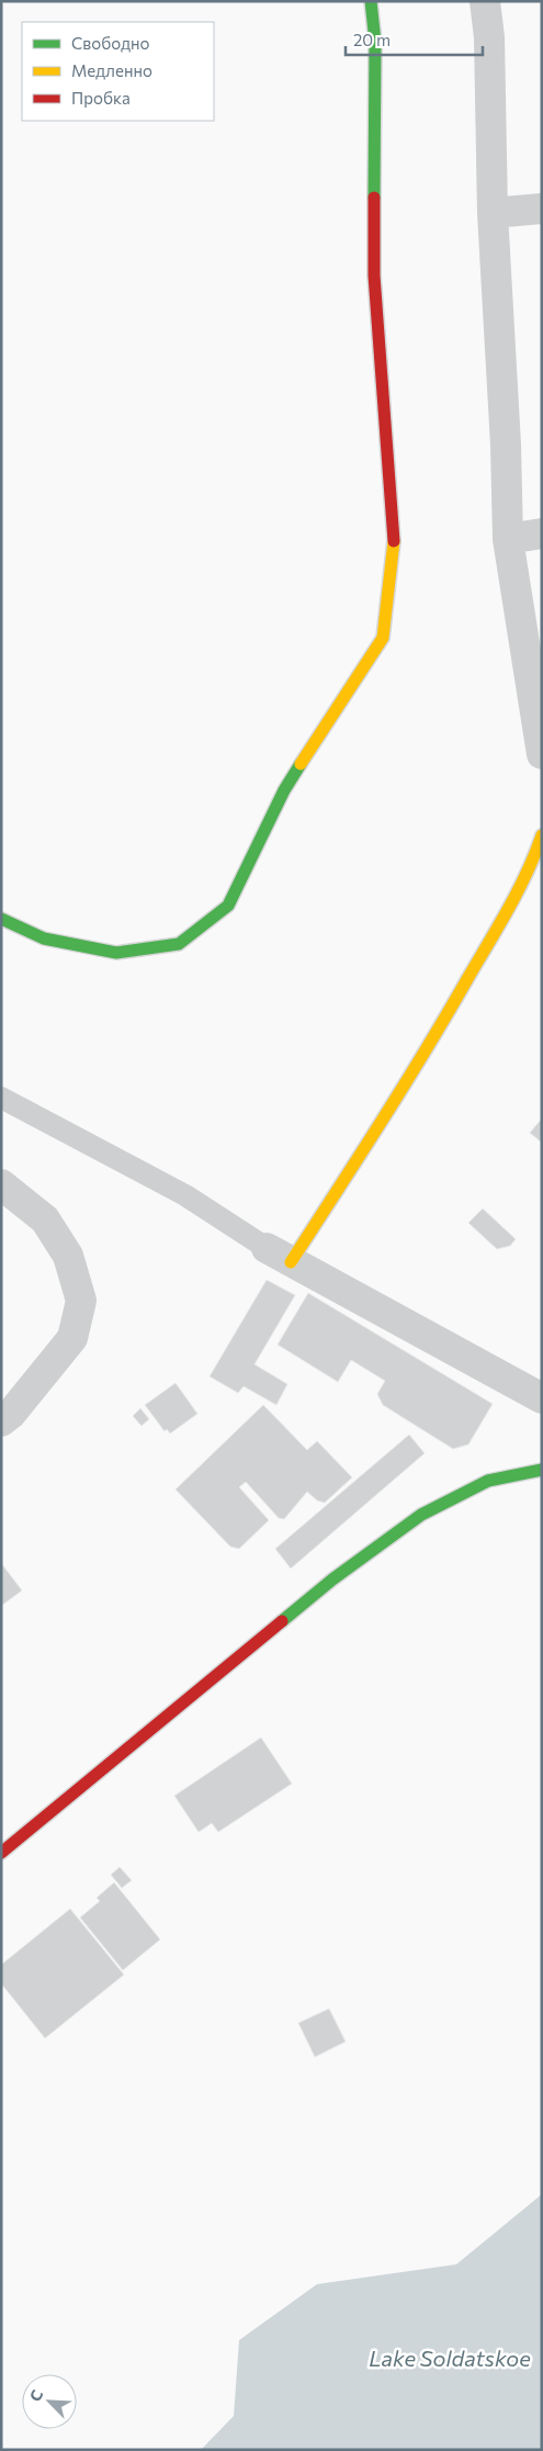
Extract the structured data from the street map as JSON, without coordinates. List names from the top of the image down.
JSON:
{
  "water": ["Lake Soldatskoe"],
  "legend": ["Свободно", "Медленно", "Пробка"],
  "scale_bar": "20 m",
  "north": "top left"
}
